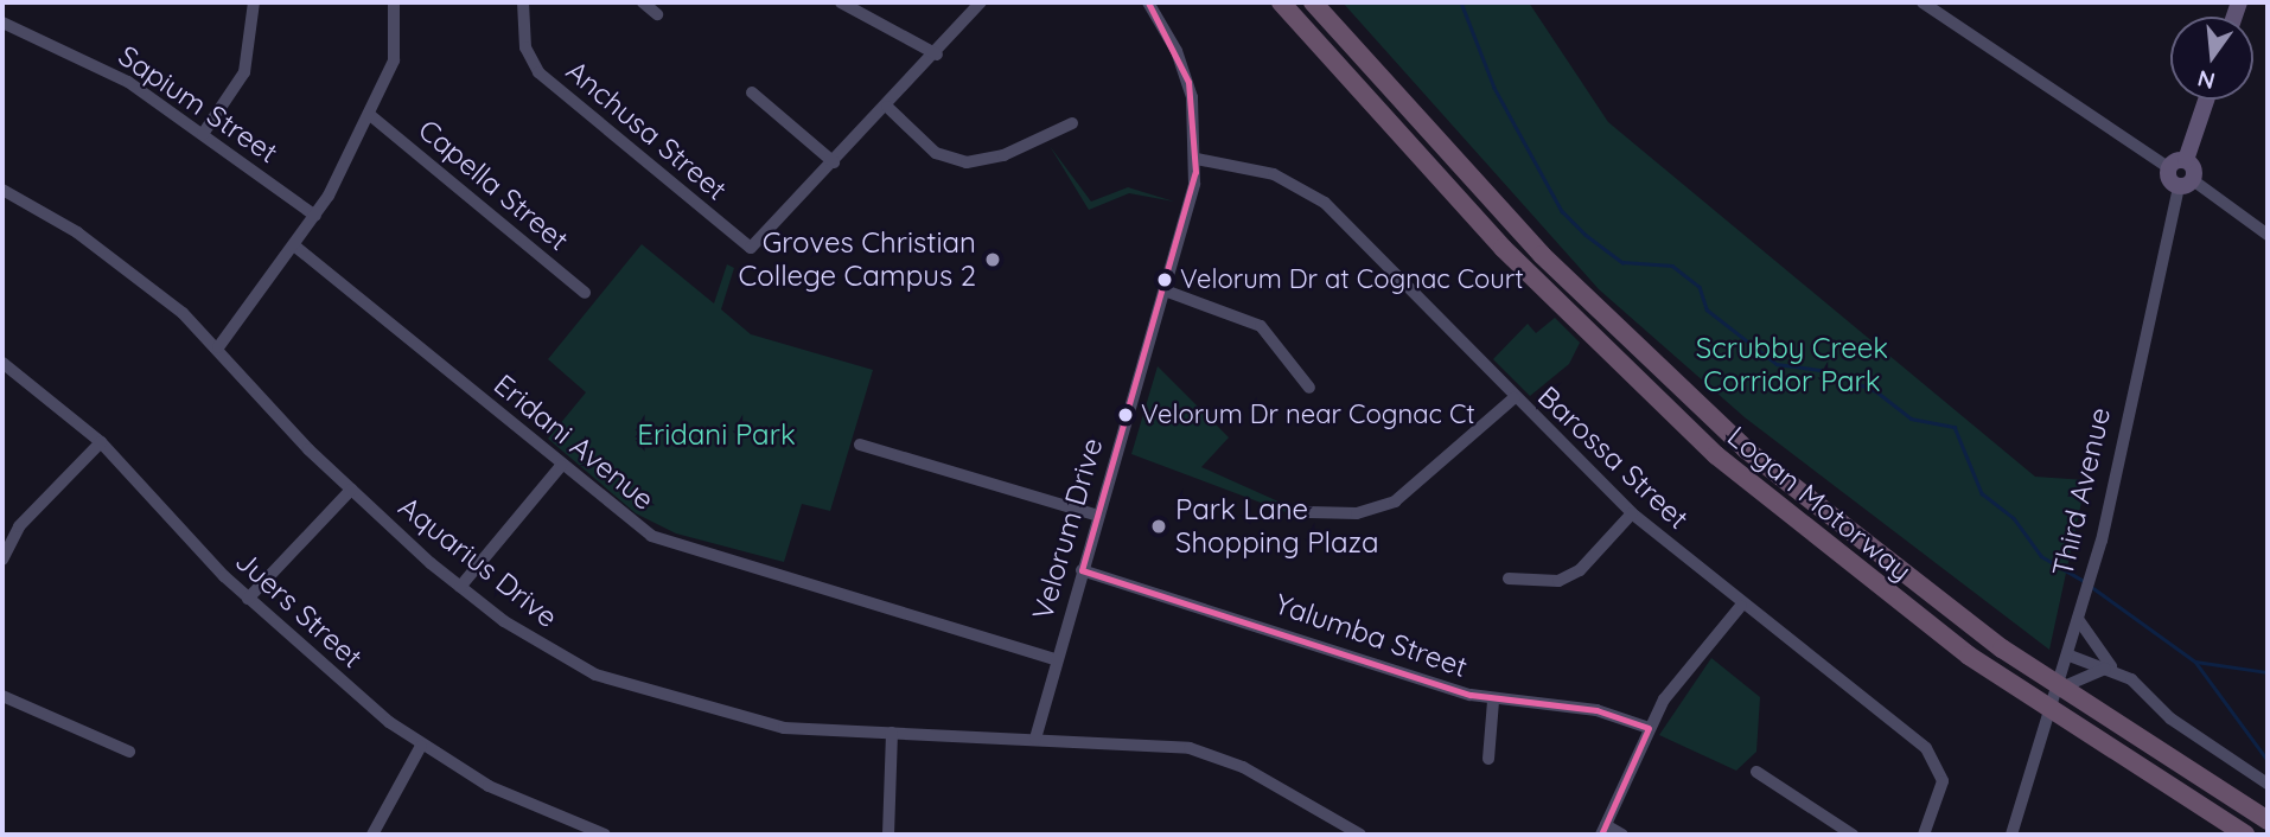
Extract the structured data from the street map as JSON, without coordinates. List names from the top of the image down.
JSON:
{
  "streets": {
    "highway": ["Logan Motorway"],
    "street": [
      "Sapium Street",
      "Anchusa Street",
      "Capella Street",
      "Eridani Avenue",
      "Barossa Street",
      "Third Avenue",
      "Velorum Drive",
      "Aquarius Drive",
      "Juers Street",
      "Yalumba Street"
    ]
  },
  "crossings": [
    ["Eridani Avenue", "Velorum Drive"],
    ["Barossa Street", "Velorum Drive"],
    ["Velorum Drive", "Aquarius Drive"],
    ["Velorum Drive", "Yalumba Street"]
  ],
  "parks": ["Scrubby Creek Corridor Park", "Eridani Park"],
  "places": [
    "Groves Christian College Campus 2",
    "Velorum Dr at Cognac Court",
    "Velorum Dr near Cognac Ct",
    "Park Lane Shopping Plaza"
  ],
  "north": "bottom"
}
